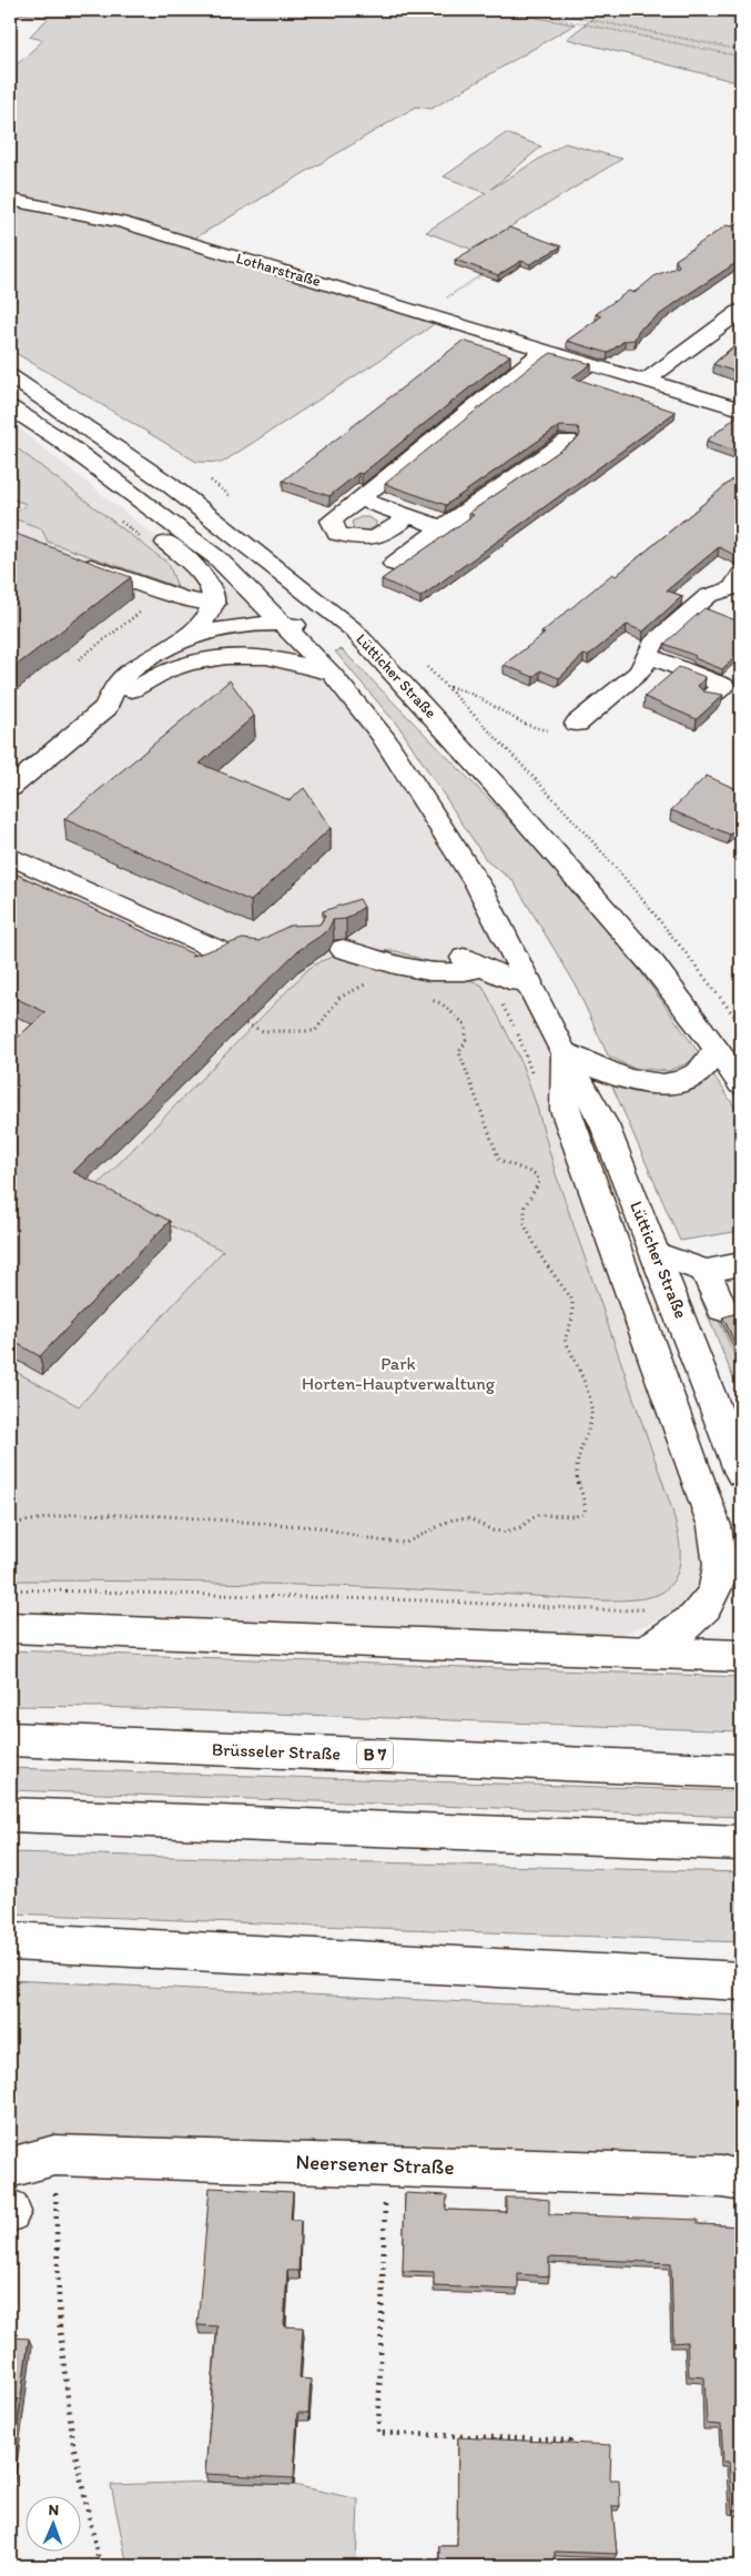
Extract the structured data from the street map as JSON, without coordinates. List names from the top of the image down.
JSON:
{
  "streets": {
    "main road": [
      "Lotharstraße",
      "Lütticher Straße",
      "Brüsseler Straße",
      "B 7",
      "Neersener Straße"
    ]
  },
  "parks": ["Park Horten-Hauptverwaltung"],
  "north": "top"
}
